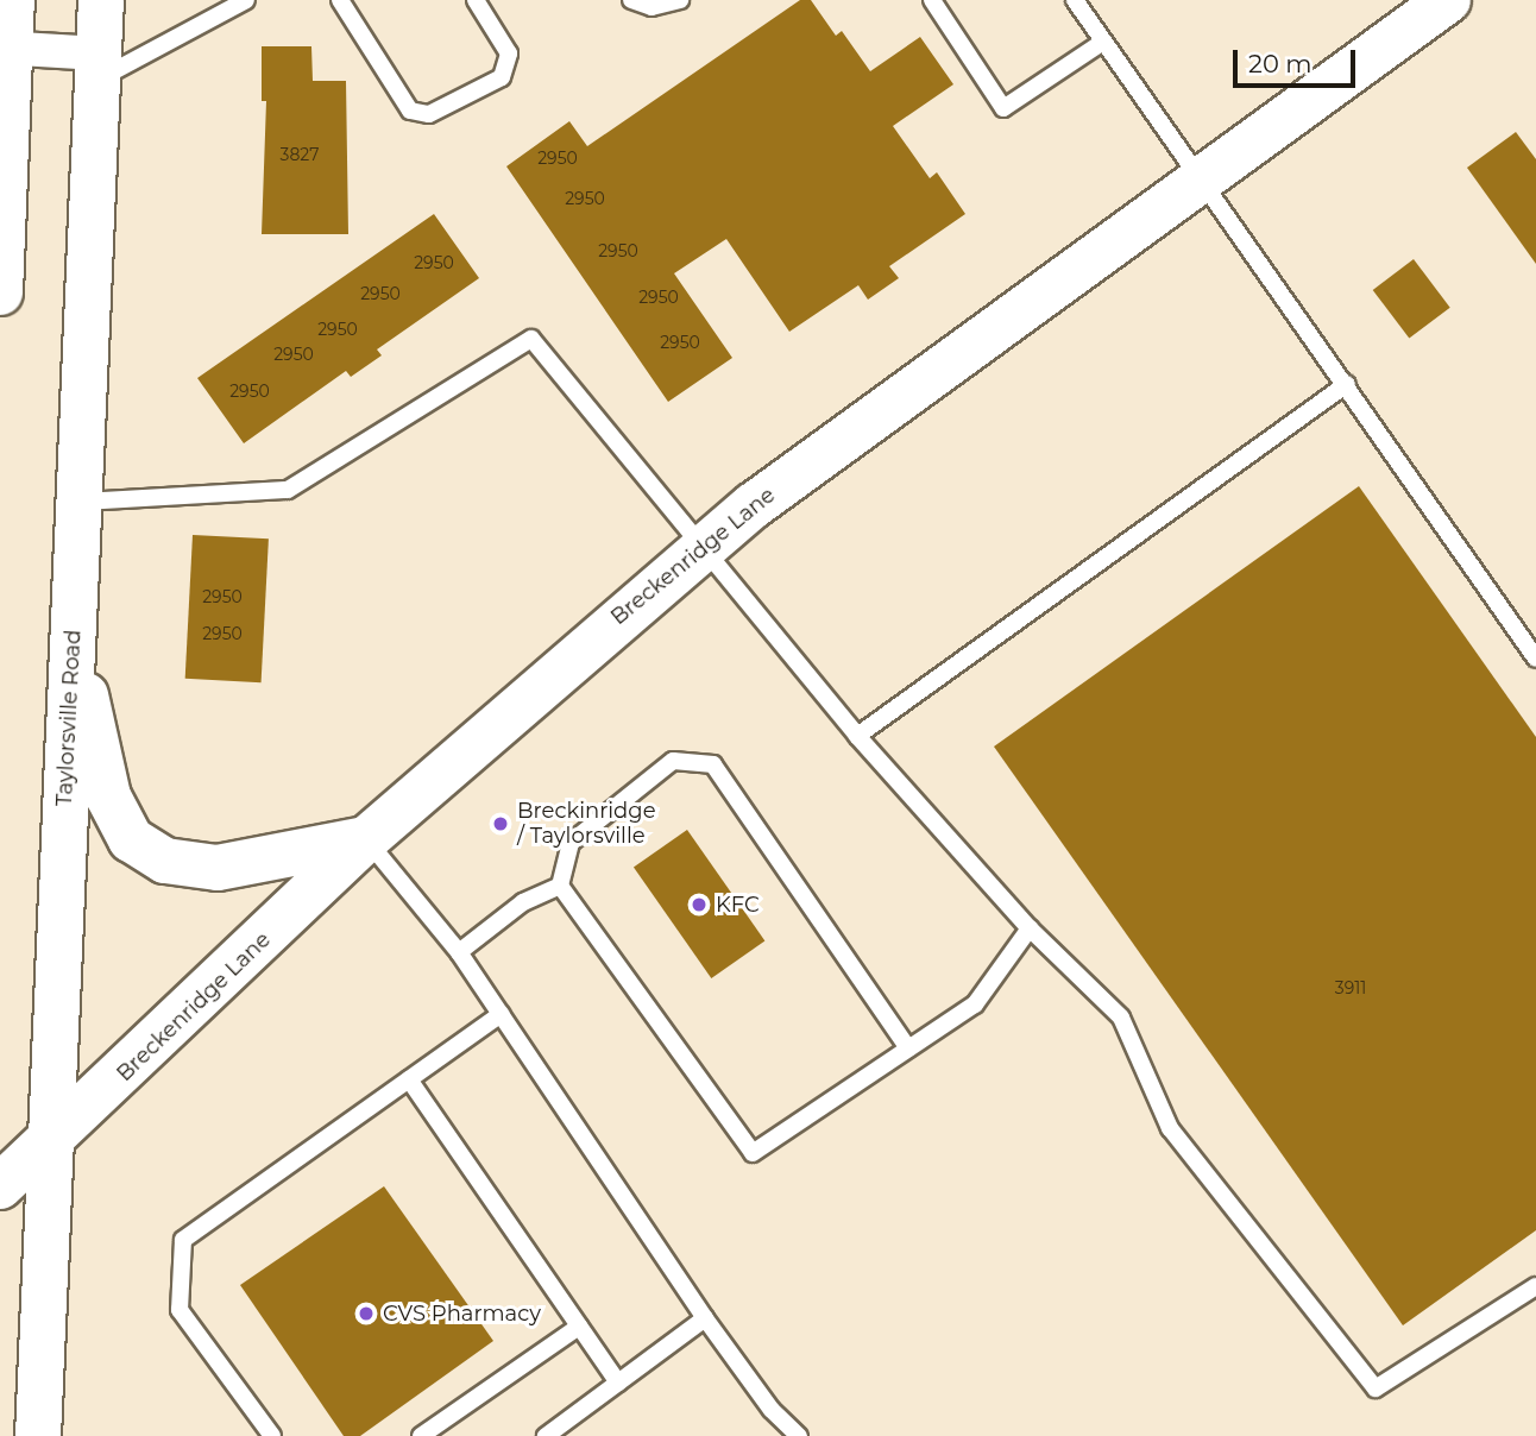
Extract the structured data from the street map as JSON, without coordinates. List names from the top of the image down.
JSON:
{
  "streets": {
    "main road": ["Breckenridge Lane", "Taylorsville Road"]
  },
  "crossings": [
    ["Breckenridge Lane", "Taylorsville Road"]
  ],
  "places": ["Breckinridge / Taylorsville", "KFC", "CVS Pharmacy"],
  "house_numbers": [
    "3827",
    "2950",
    "2950",
    "2950",
    "2950",
    "2950",
    "2950",
    "2950",
    "2950",
    "2950",
    "2950",
    "2950",
    "2950",
    "3911"
  ],
  "scale_bar": "20 m"
}
